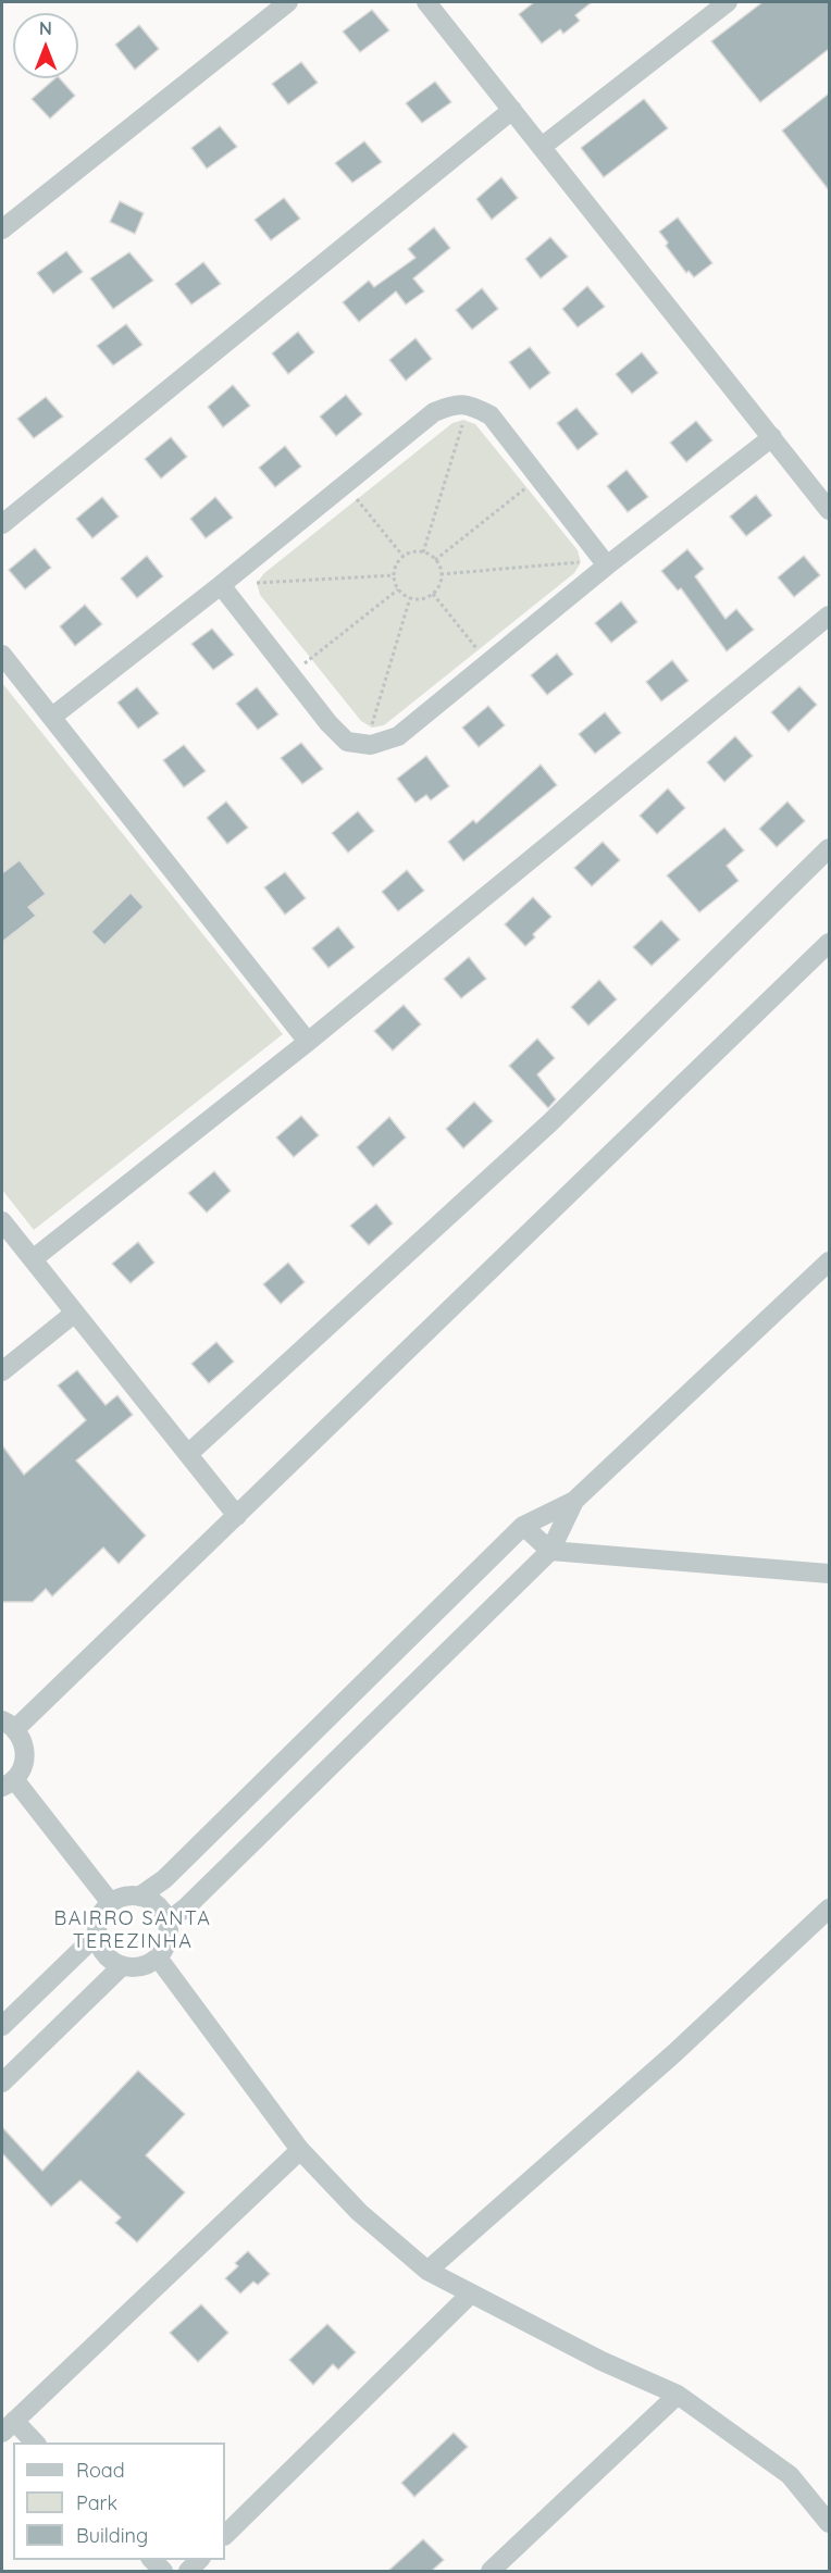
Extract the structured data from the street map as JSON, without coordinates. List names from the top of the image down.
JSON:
{
  "districts": ["BAIRRO SANTA TEREZINHA"],
  "legend": ["Road", "Park", "Building"],
  "north": "top"
}
